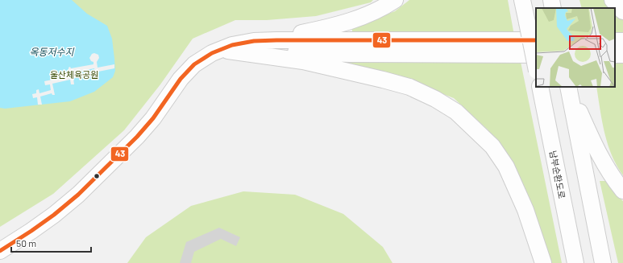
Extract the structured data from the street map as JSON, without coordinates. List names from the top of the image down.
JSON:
{
  "streets": {
    "main road": ["남부순환도로"]
  },
  "water": ["옥동저수지"],
  "parks": ["울산체육공원"],
  "lines": ["transit line 43"],
  "scale_bar": "50 m"
}
